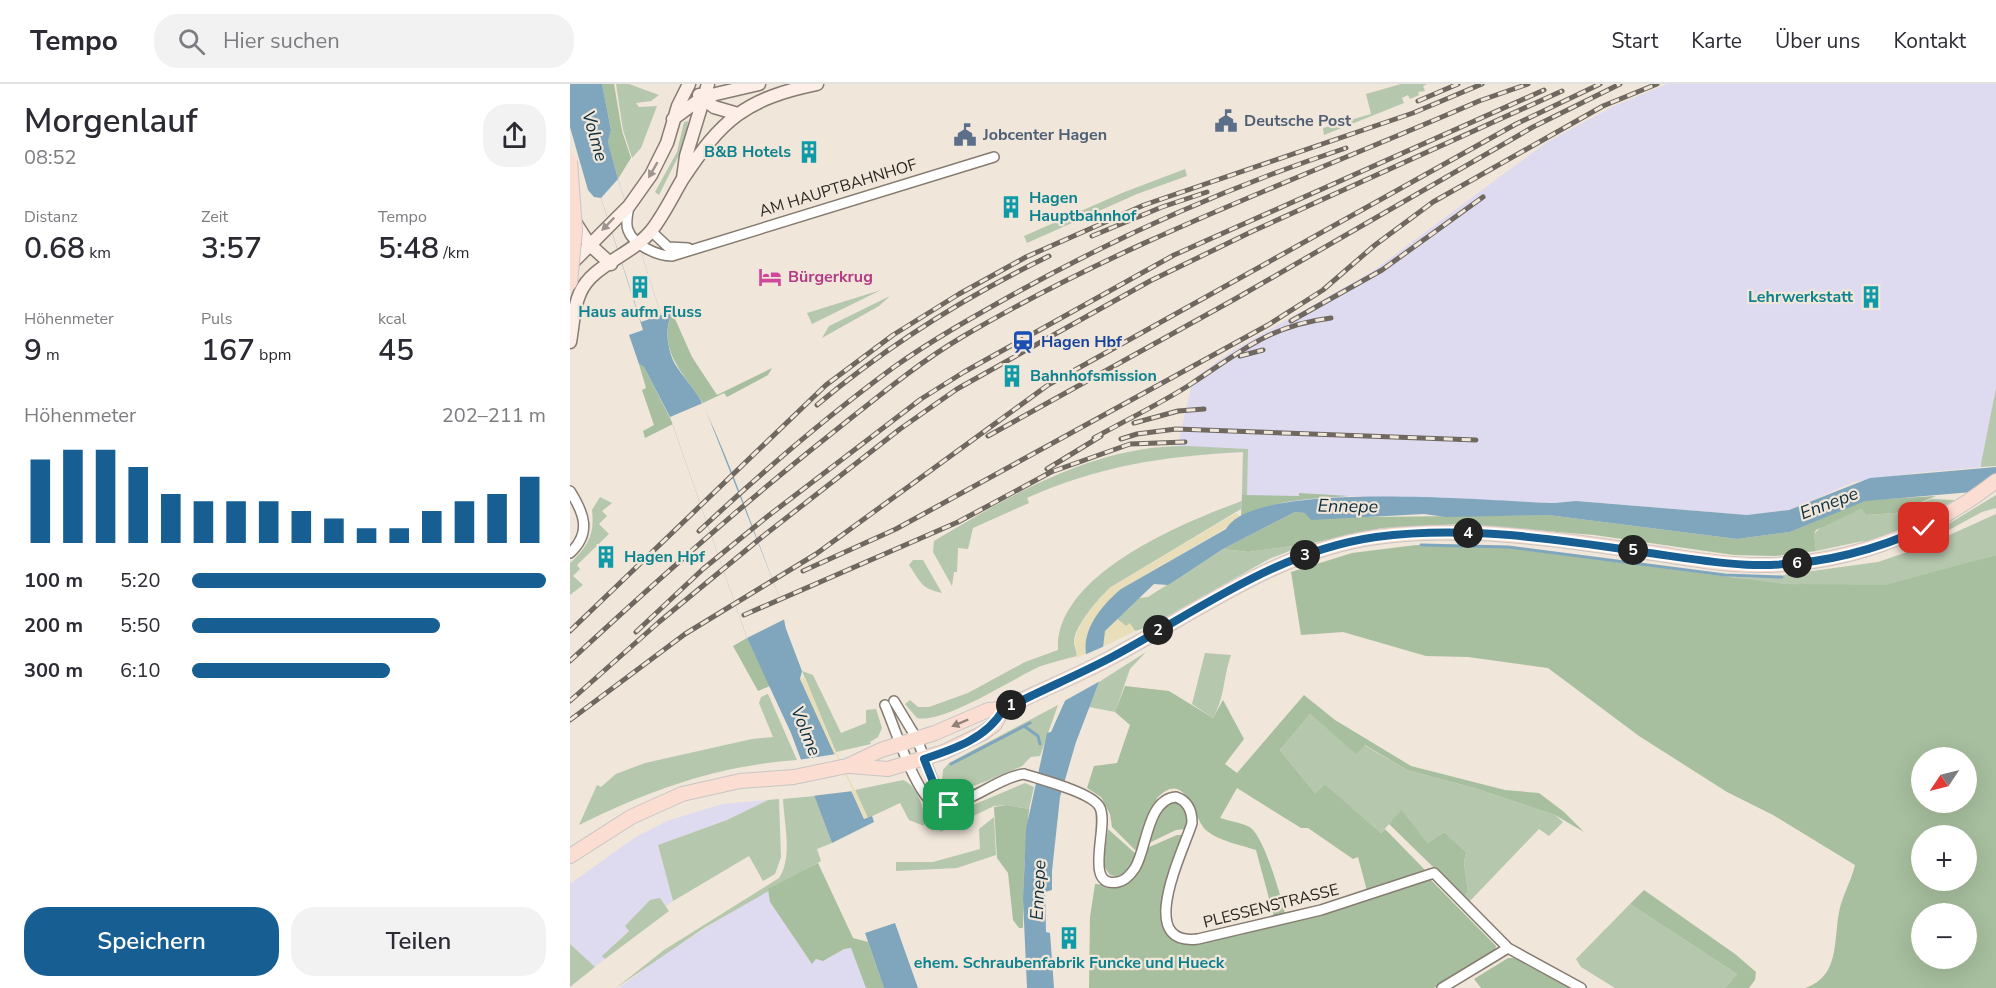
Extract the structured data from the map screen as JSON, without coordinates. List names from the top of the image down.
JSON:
{
  "streets": {
    "street": ["AM HAUPTBAHNHOF", "PLESSENSTRASSE"]
  },
  "water": ["Volme", "Ennepe"],
  "places": {
    "public building": ["Deutsche Post", "Jobcenter Hagen"],
    "building": [
      "B&B Hotels",
      "Hagen Hauptbahnhof",
      "Haus aufm Fluss",
      "Lehrwerkstatt",
      "Bahnhofsmission",
      "Hagen Hpf",
      "ehem. Schraubenfabrik Funcke und Hueck"
    ],
    "hotel": ["Bürgerkrug"],
    "station": ["Hagen Hbf"]
  },
  "north": "bottom left",
  "page": {
    "header": "Tempo",
    "search": "Hier suchen",
    "nav": [
      "Start",
      "Karte",
      "Über uns",
      "Kontakt"
    ],
    "heading": ["Morgenlauf", "08:52"],
    "stats": [
      ["Distanz", "0.68 km"],
      ["Zeit", "3:57"],
      ["Tempo", "5:48 /km"],
      ["Höhenmeter", "9 m"],
      ["Puls", "167 bpm"],
      ["kcal", "45"]
    ],
    "chart": ["Höhenmeter", "202–211 m"],
    "pins": [
      "4",
      "5",
      "3",
      "6",
      "2",
      "1"
    ],
    "list": [
      {
        "name": "100 m",
        "note": "5:20"
      },
      {
        "name": "200 m",
        "note": "5:50"
      },
      {
        "name": "300 m",
        "note": "6:10"
      }
    ],
    "map_buttons": ["+", "−"],
    "buttons": ["Speichern", "Teilen"]
  }
}
